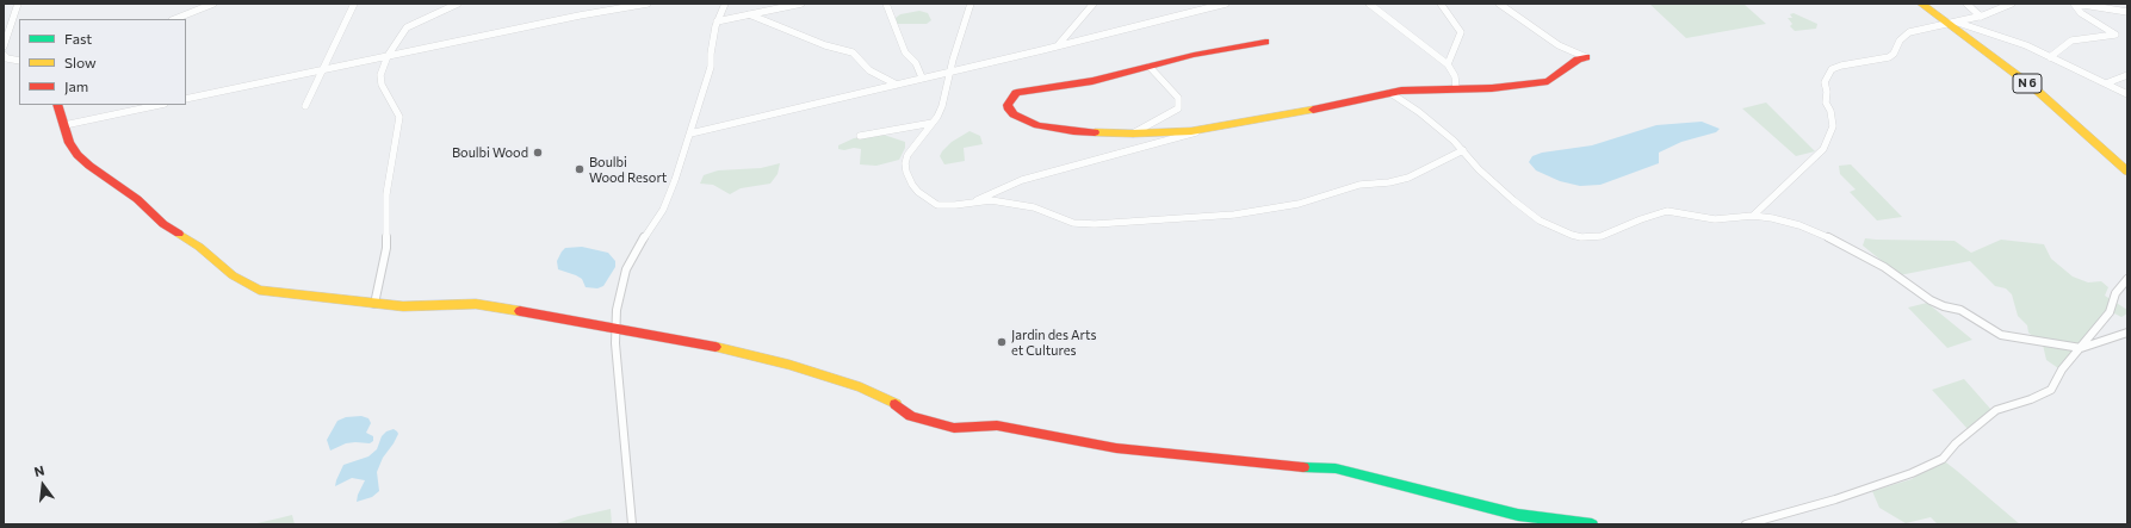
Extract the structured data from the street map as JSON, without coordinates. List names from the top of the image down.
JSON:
{
  "streets": {
    "street": ["N 6"]
  },
  "places": ["Boulbi Wood", "Boulbi Wood Resort", "Jardin des Arts et Cultures"],
  "legend": ["Fast", "Slow", "Jam"],
  "north": "top"
}
